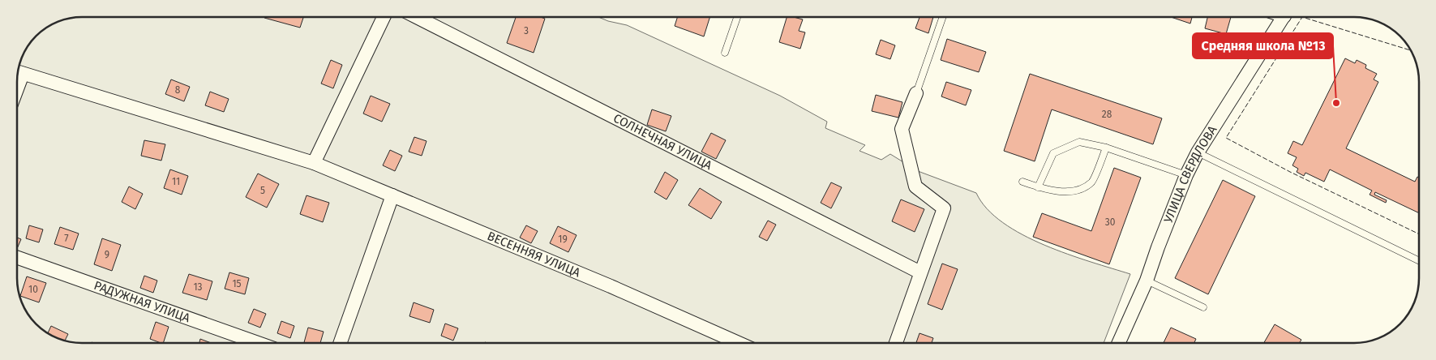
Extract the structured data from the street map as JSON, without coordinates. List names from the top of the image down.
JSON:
{
  "streets": {
    "street": [
      "СОЛНЕЧНАЯ УЛИЦА",
      "УЛИЦА СВЕРДЛОВА",
      "ВЕСЕННЯЯ УЛИЦА",
      "РАДУЖНАЯ УЛИЦА"
    ]
  },
  "places": ["Средняя школа №13"],
  "house_numbers": [
    "3",
    "8",
    "28",
    "11",
    "5",
    "30",
    "7",
    "19",
    "9",
    "15",
    "13",
    "10"
  ]
}
